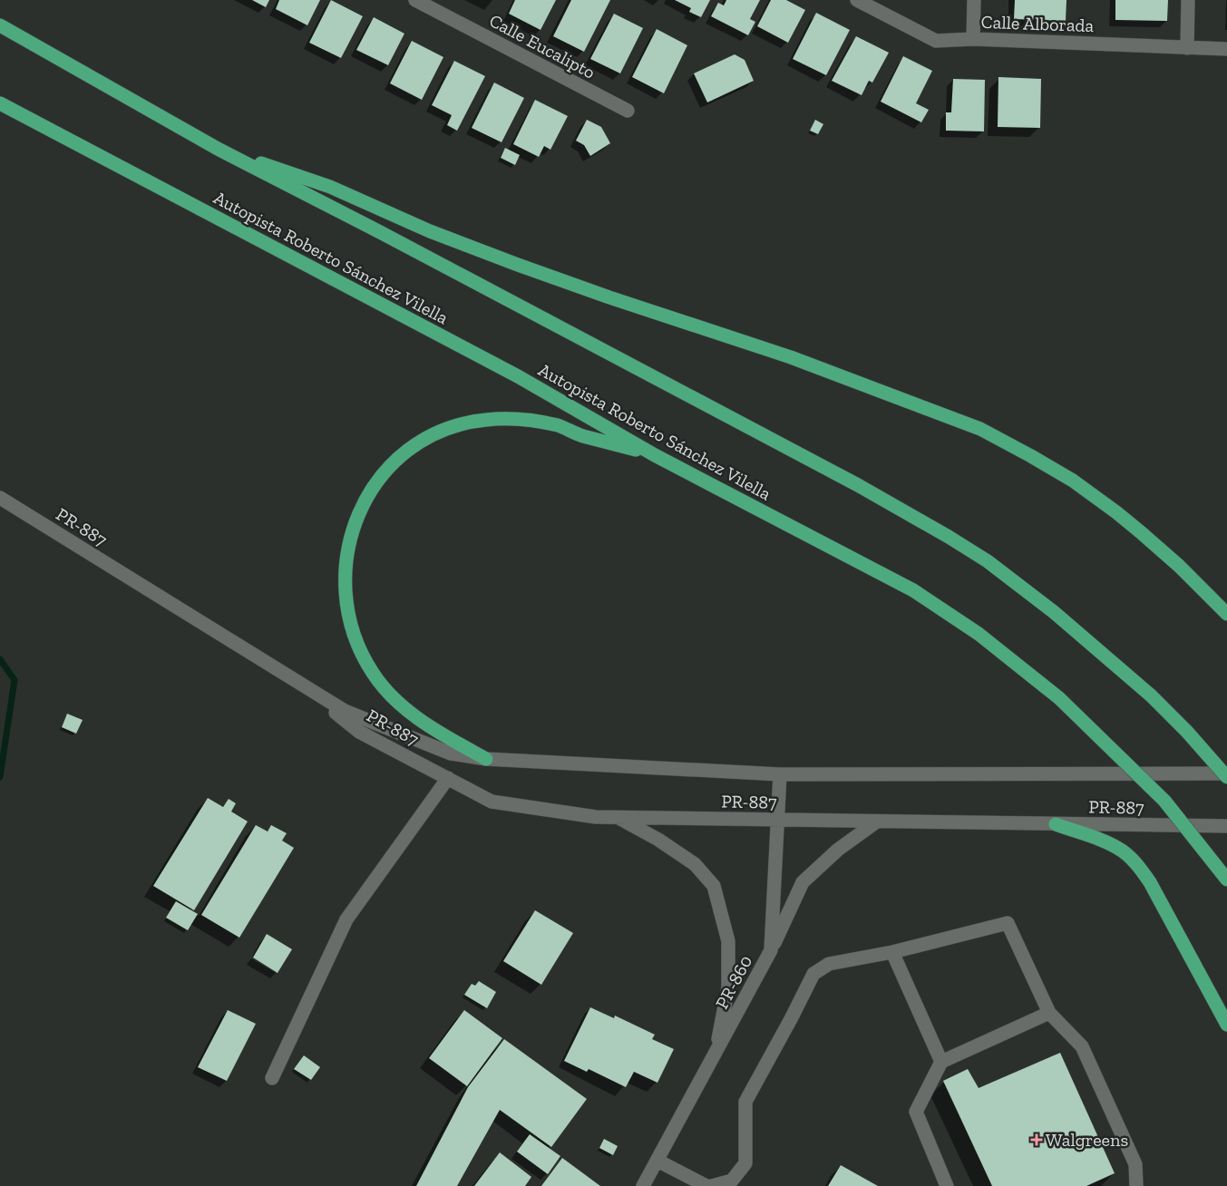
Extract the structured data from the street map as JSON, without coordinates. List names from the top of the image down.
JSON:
{
  "streets": {
    "highway": ["Autopista Roberto Sánchez Vilella"],
    "street": [
      "Calle Alborada",
      "Calle Eucalipto",
      "PR-887",
      "PR-860"
    ]
  },
  "crossings": [
    ["PR-887", "PR-860"]
  ],
  "places": {
    "health": ["Walgreens"]
  }
}
